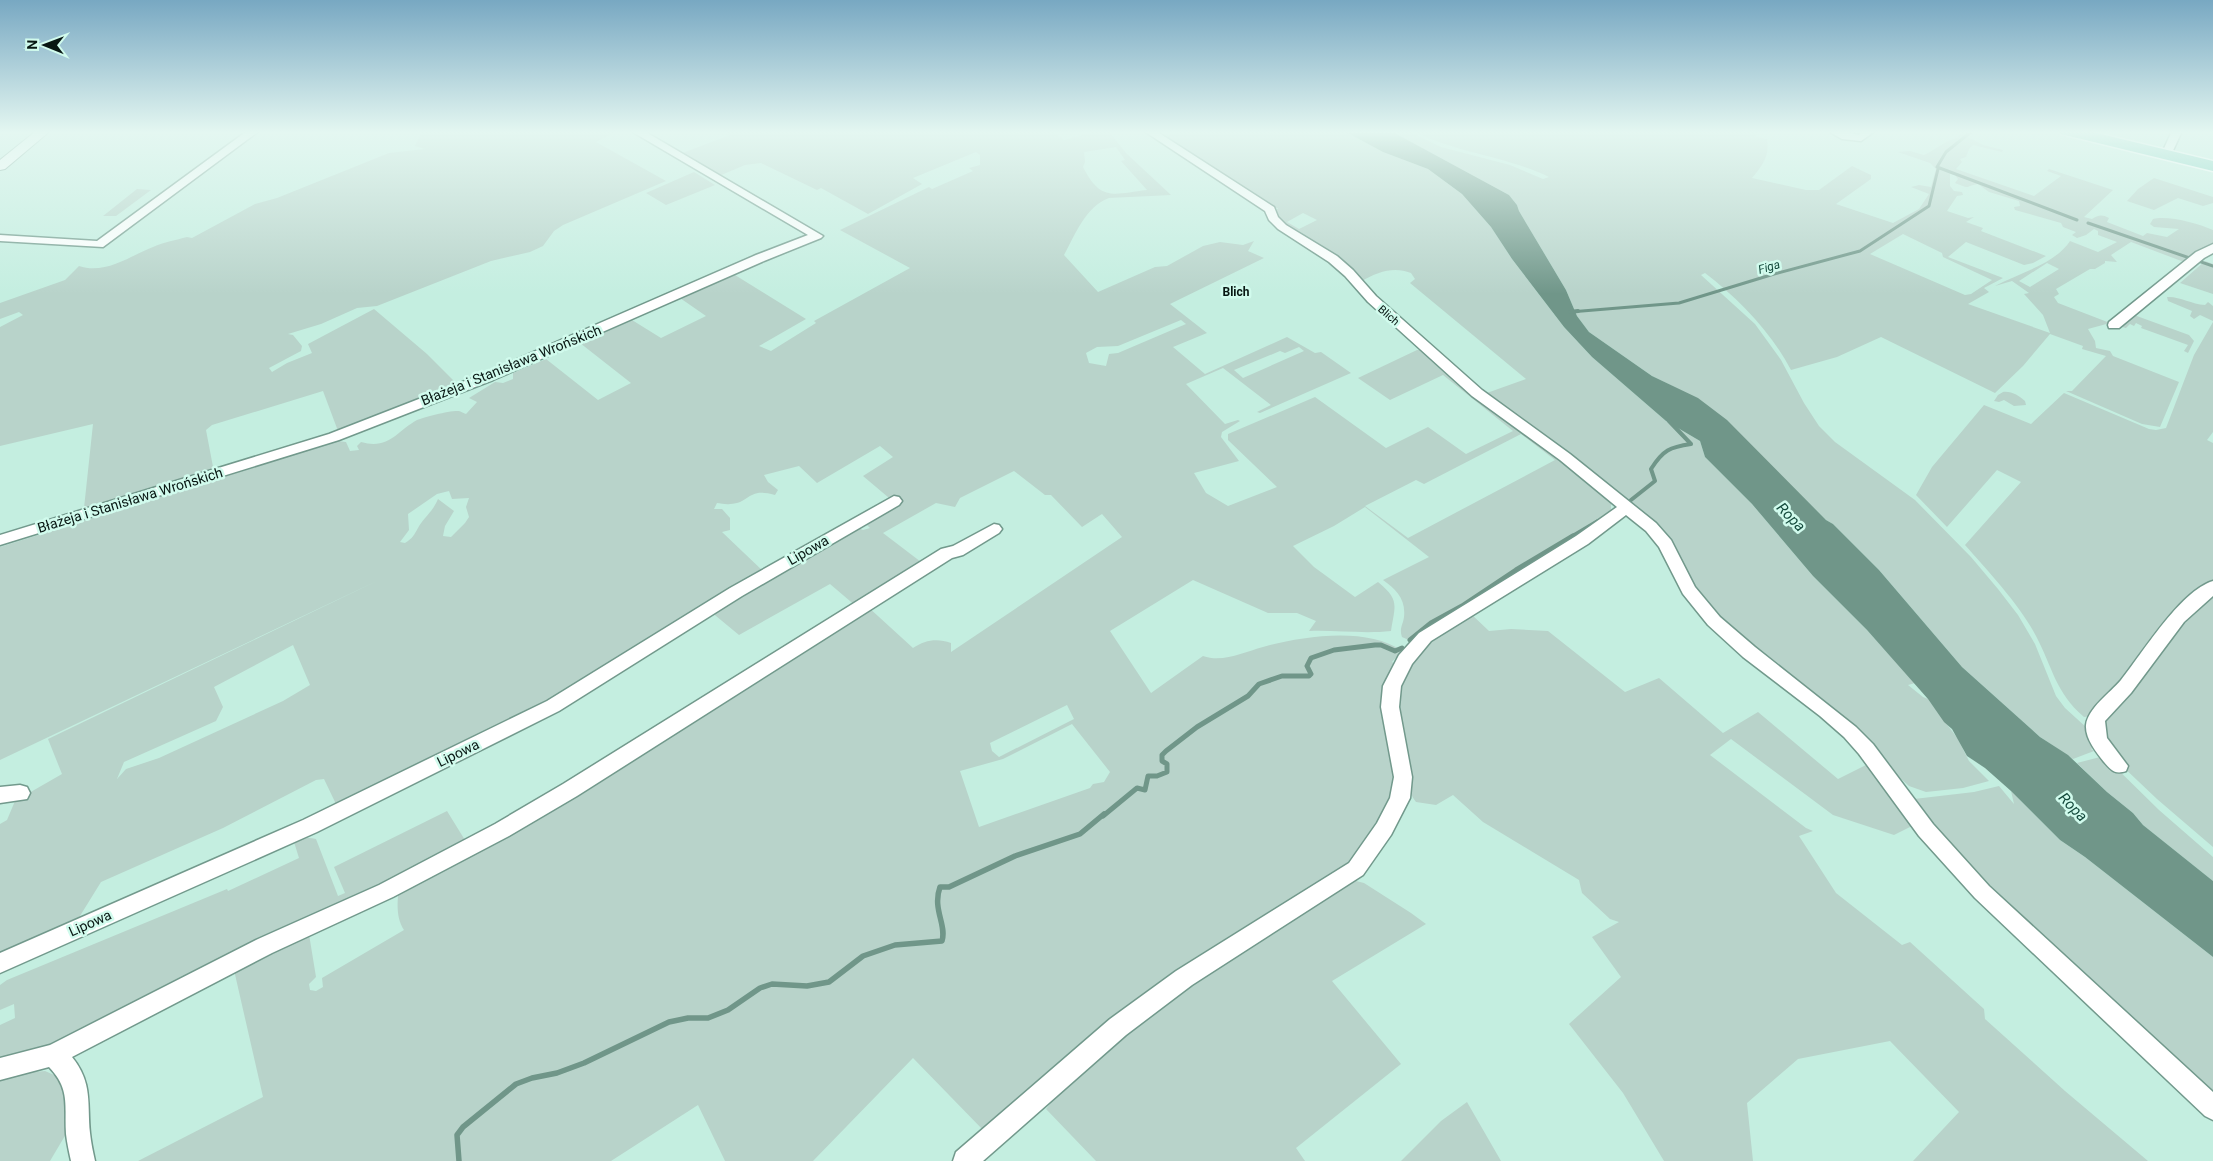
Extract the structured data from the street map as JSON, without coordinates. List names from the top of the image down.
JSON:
{
  "streets": {
    "street": ["Blich", "Błażeja i Stanisława Wrońskich", "Lipowa"]
  },
  "districts": ["Blich"],
  "water": ["Figa", "Ropa"],
  "north": "left"
}
